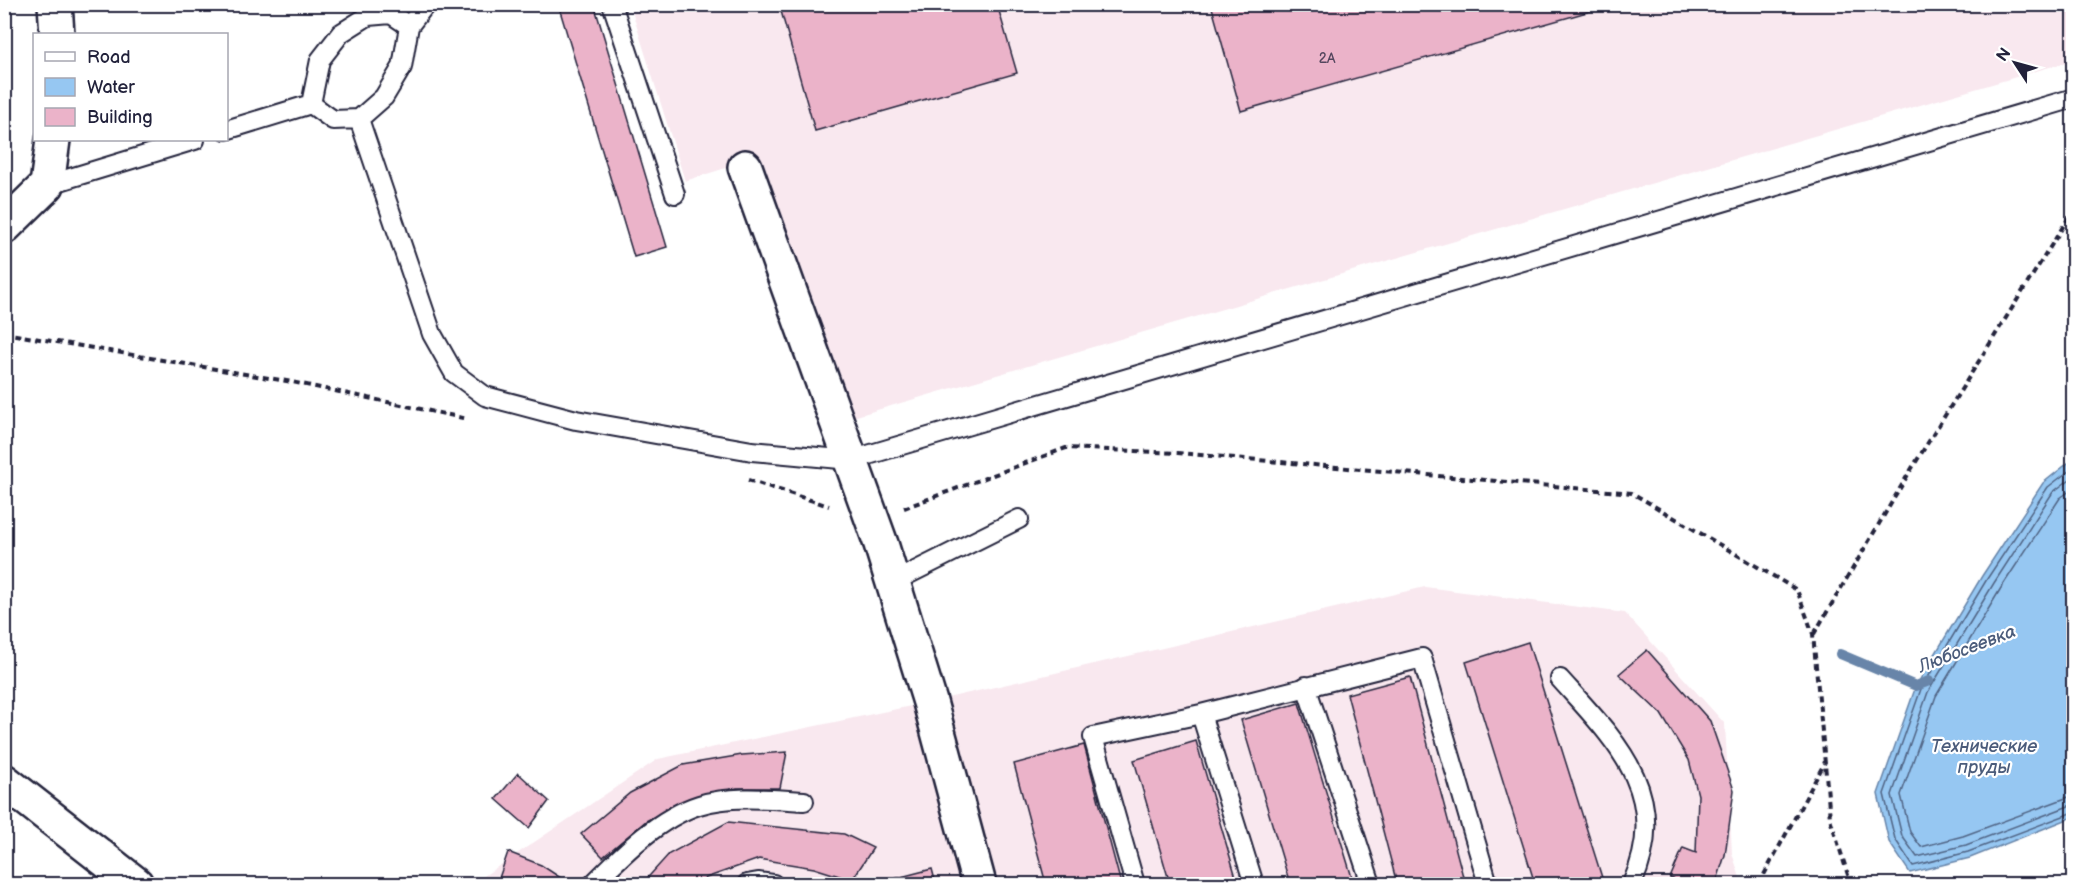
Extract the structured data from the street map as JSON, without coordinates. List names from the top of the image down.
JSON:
{
  "water": ["Любосеевка", "Технические пруды"],
  "house_numbers": ["2А"],
  "legend": ["Road", "Water", "Building"],
  "north": "top left"
}
